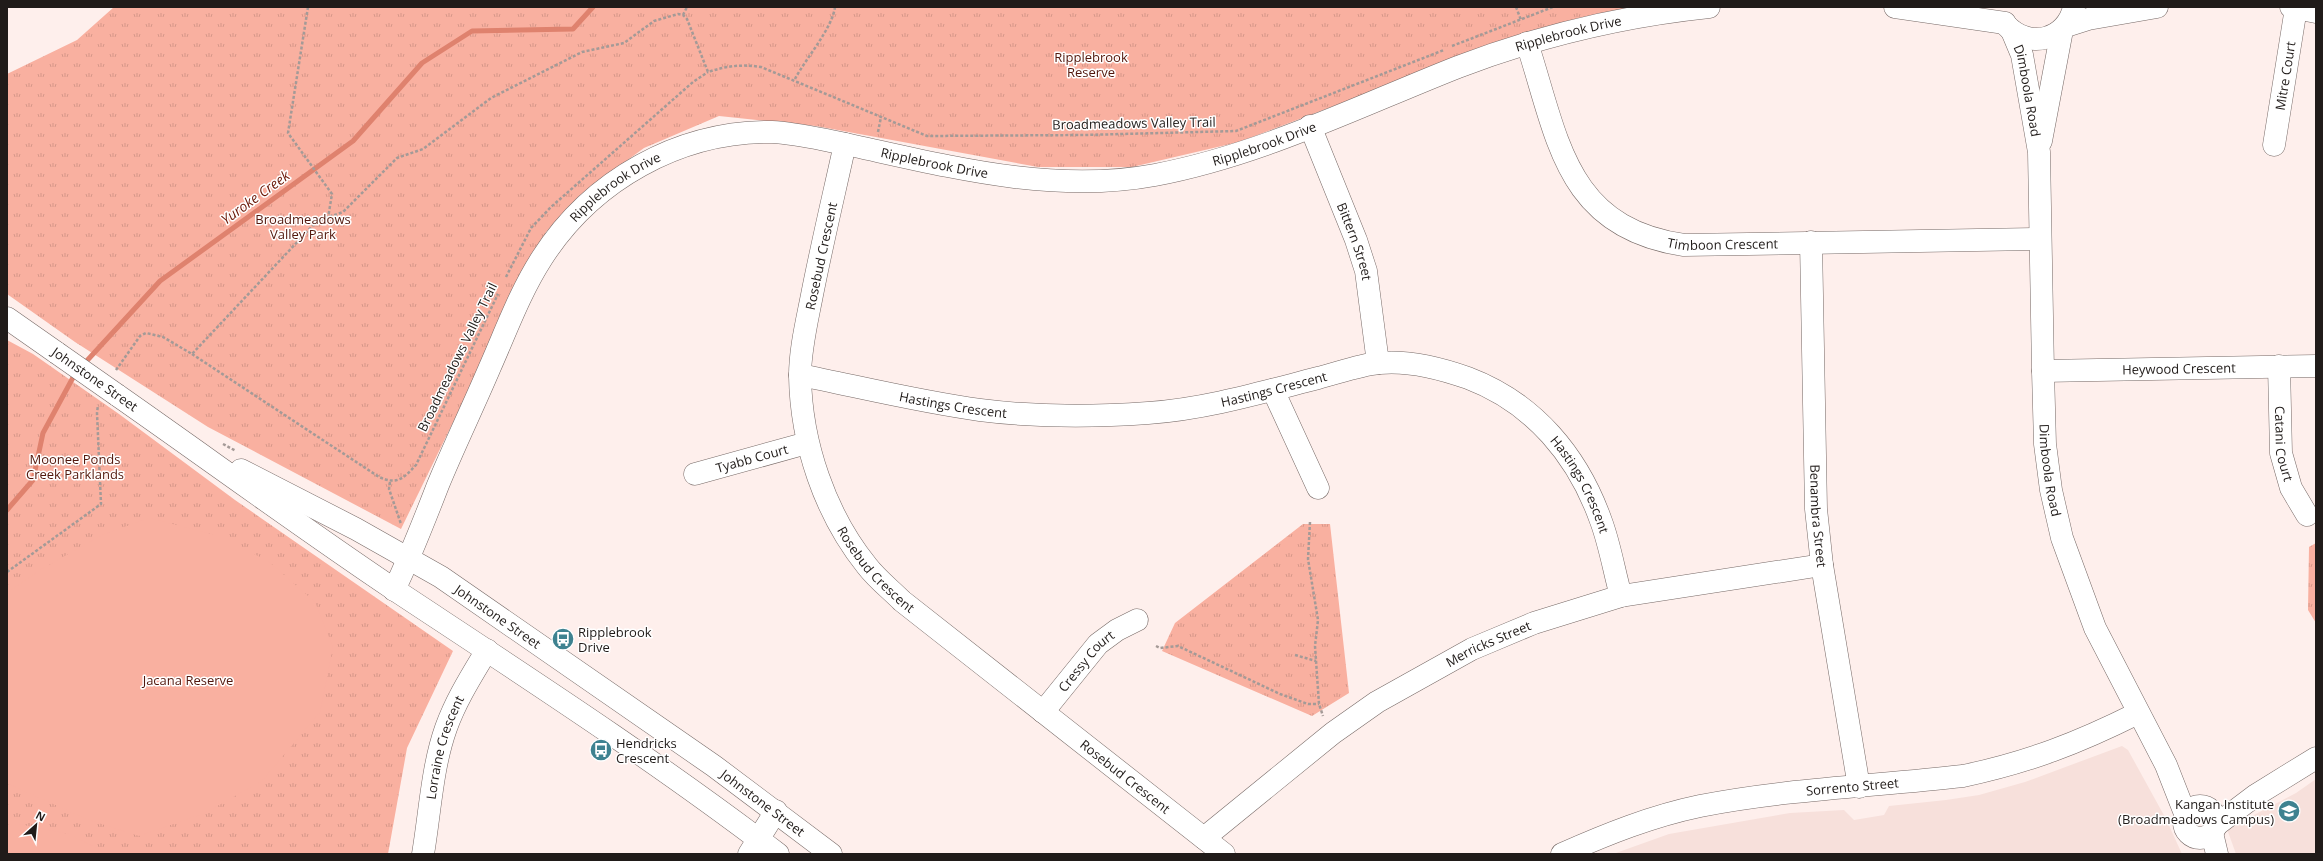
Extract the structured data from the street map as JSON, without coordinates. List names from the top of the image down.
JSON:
{
  "streets": {
    "street": [
      "Ripplebrook Drive",
      "Mitre Court",
      "Dimboola Road",
      "Bittern Street",
      "Timboon Crescent",
      "Rosebud Crescent",
      "Heywood Crescent",
      "Johnstone Street",
      "Hastings Crescent",
      "Catani Court",
      "Tyabb Court",
      "Benambra Street",
      "Merricks Street",
      "Cressy Court",
      "Lorraine Crescent",
      "Sorrento Street"
    ],
    "path": ["Broadmeadows Valley Trail"]
  },
  "crossings": [
    ["Ripplebrook Drive", "Bittern Street"],
    ["Ripplebrook Drive", "Timboon Crescent"],
    ["Ripplebrook Drive", "Rosebud Crescent"],
    ["Ripplebrook Drive", "Johnstone Street"],
    ["Dimboola Road", "Timboon Crescent"],
    ["Dimboola Road", "Heywood Crescent"],
    ["Dimboola Road", "Sorrento Street"],
    ["Bittern Street", "Hastings Crescent"],
    ["Timboon Crescent", "Benambra Street"],
    ["Rosebud Crescent", "Hastings Crescent"],
    ["Rosebud Crescent", "Tyabb Court"],
    ["Rosebud Crescent", "Merricks Street"],
    ["Rosebud Crescent", "Cressy Court"],
    ["Heywood Crescent", "Catani Court"],
    ["Johnstone Street", "Lorraine Crescent"],
    ["Hastings Crescent", "Merricks Street"],
    ["Benambra Street", "Merricks Street"],
    ["Benambra Street", "Sorrento Street"]
  ],
  "water": ["Yuroke Creek"],
  "parks": [
    "Ripplebrook Reserve",
    "Broadmeadows Valley Park",
    "Moonee Ponds Creek Parklands",
    "Jacana Reserve"
  ],
  "places": {
    "bus stop": ["Ripplebrook Drive", "Hendricks Crescent"],
    "school or university": ["Kangan Institute (Broadmeadows Campus)"]
  },
  "north": "top right"
}
